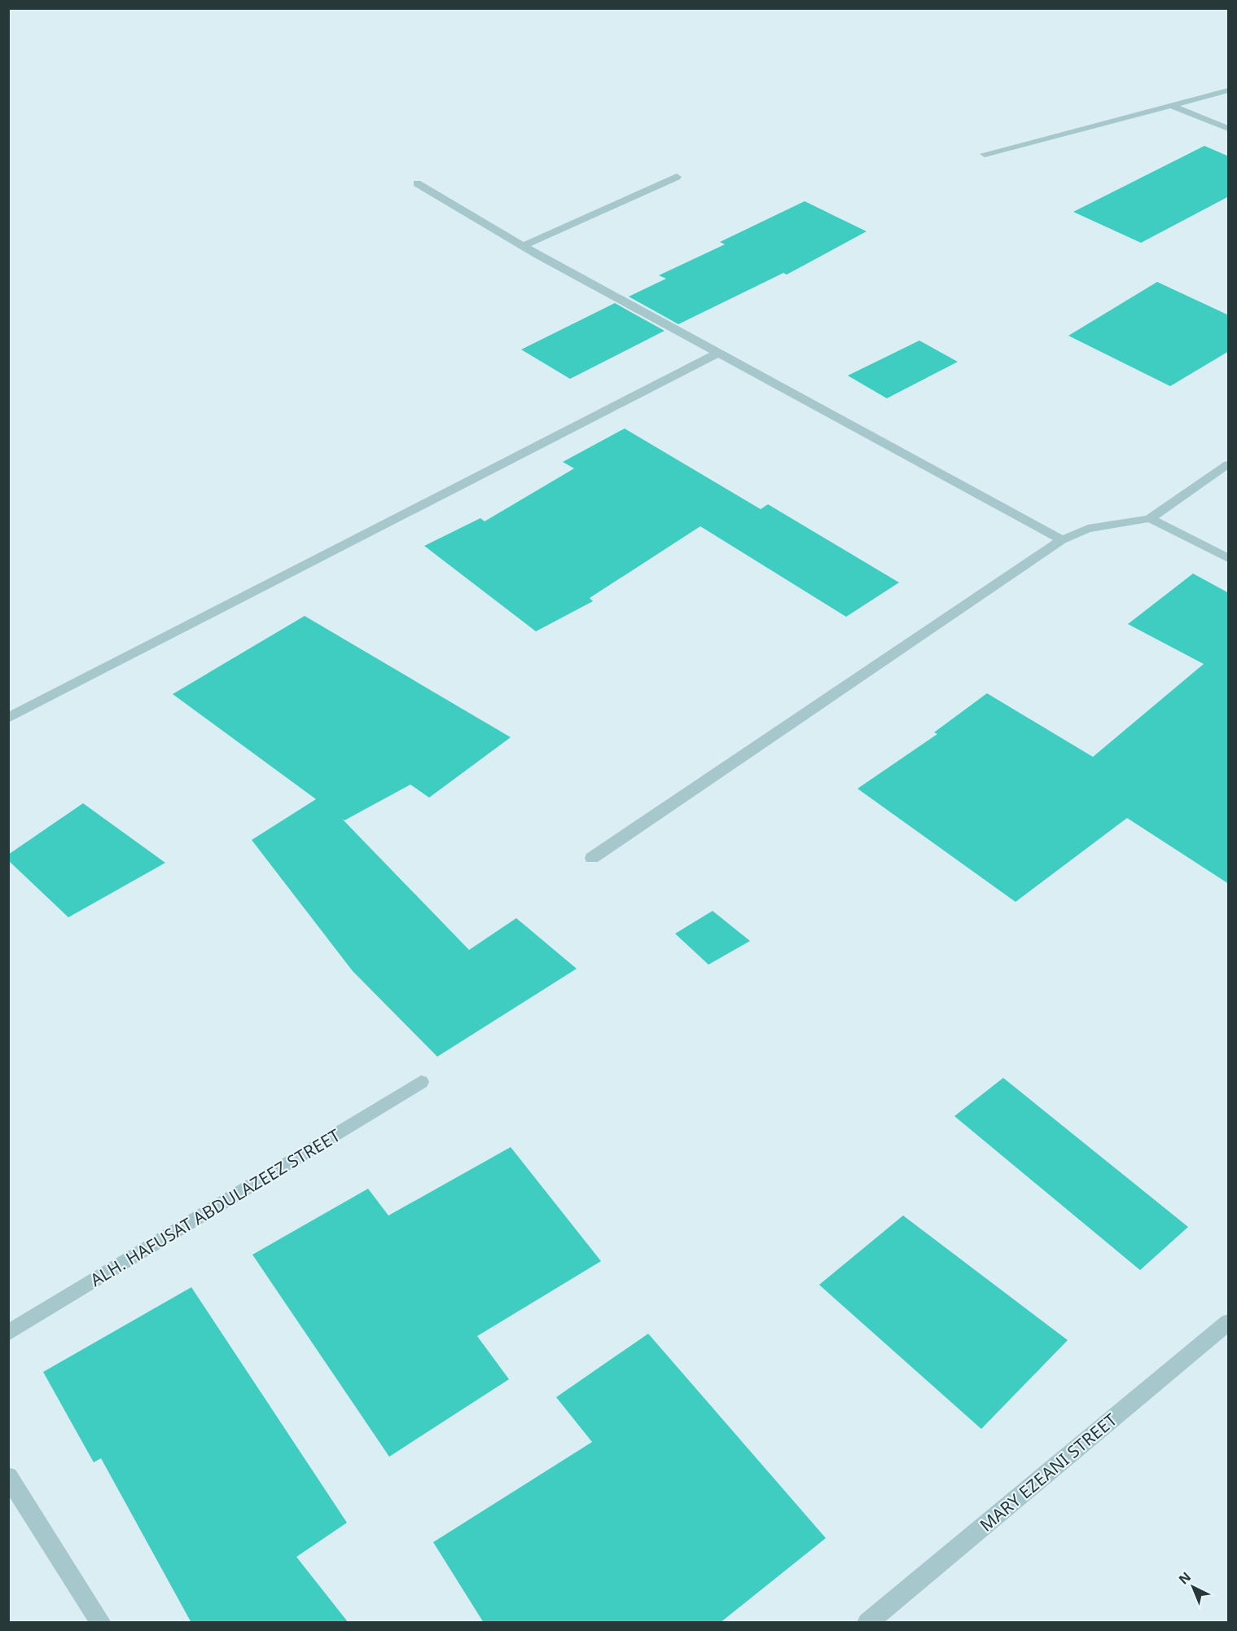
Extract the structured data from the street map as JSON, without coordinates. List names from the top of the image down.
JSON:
{
  "streets": {
    "street": ["ALH. HAFUSAT ABDULAZEEZ STREET", "MARY EZEANI STREET"]
  },
  "north": "top left"
}
